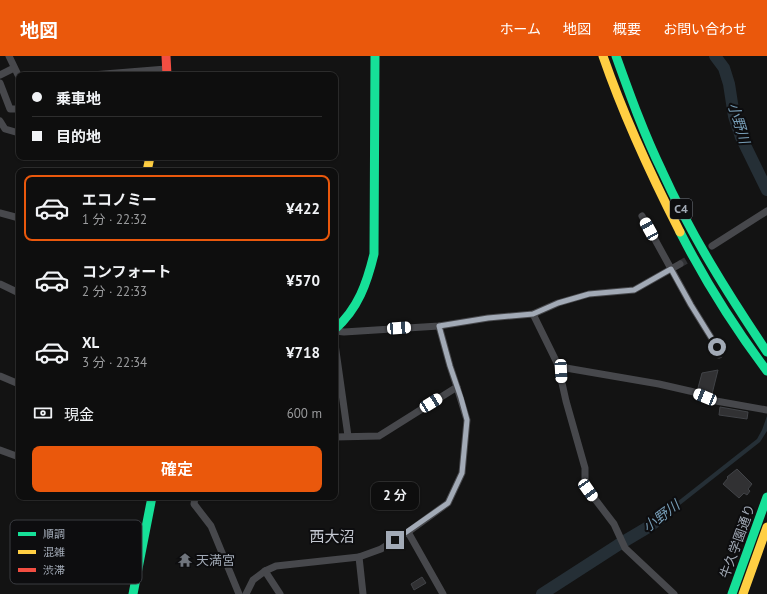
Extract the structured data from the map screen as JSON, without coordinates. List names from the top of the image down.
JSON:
{
  "streets": {
    "main road": ["C4", "牛久学園通り"]
  },
  "districts": ["西大沼"],
  "water": ["小野川"],
  "places": {
    "temple": ["天満宮"]
  },
  "legend": ["順調", "混雑", "渋滞"],
  "page": {
    "header": "地図",
    "nav": [
      "ホーム",
      "地図",
      "概要",
      "お問い合わせ"
    ],
    "banner": ["乗車地", "目的地"],
    "list": [
      {
        "name": "エコノミー",
        "note": "1 分 · 22:32",
        "value": "¥422"
      },
      {
        "name": "コンフォート",
        "note": "2 分 · 22:33",
        "value": "¥570"
      },
      {
        "name": "XL",
        "note": "3 分 · 22:34",
        "value": "¥718"
      }
    ],
    "pay": ["現金", "600 m"],
    "buttons": "確定",
    "bubble": "2 分"
  }
}
